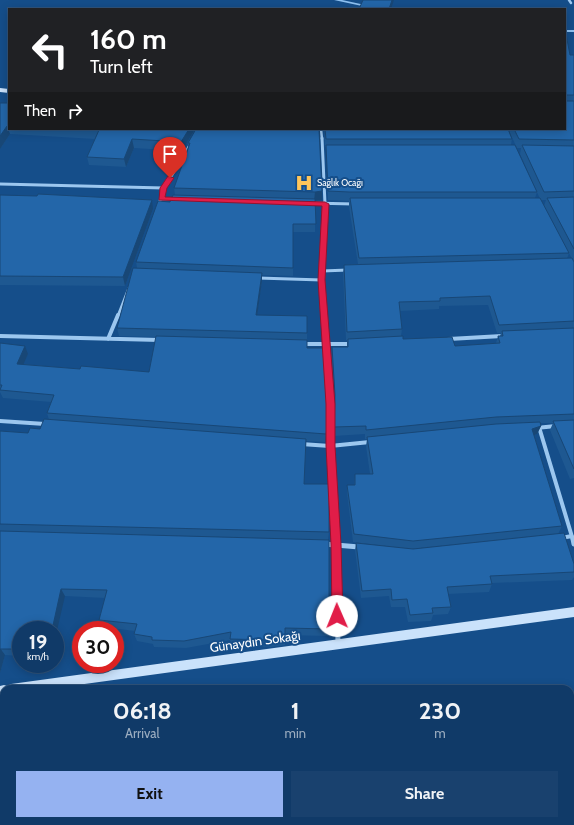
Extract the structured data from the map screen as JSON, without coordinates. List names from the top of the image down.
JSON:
{
  "streets": {
    "street": ["Günaydın Sokağı"]
  },
  "places": {
    "hospital": ["Sağlık Ocağı"]
  },
  "page": {
    "turn": ["160 m", "Turn left"],
    "then": "Then",
    "speed": "19 km/h",
    "limit": "30",
    "eta": [
      "06:18",
      "Arrival",
      "1",
      "min",
      "230",
      "m"
    ],
    "buttons": ["Exit", "Share"]
  }
}
